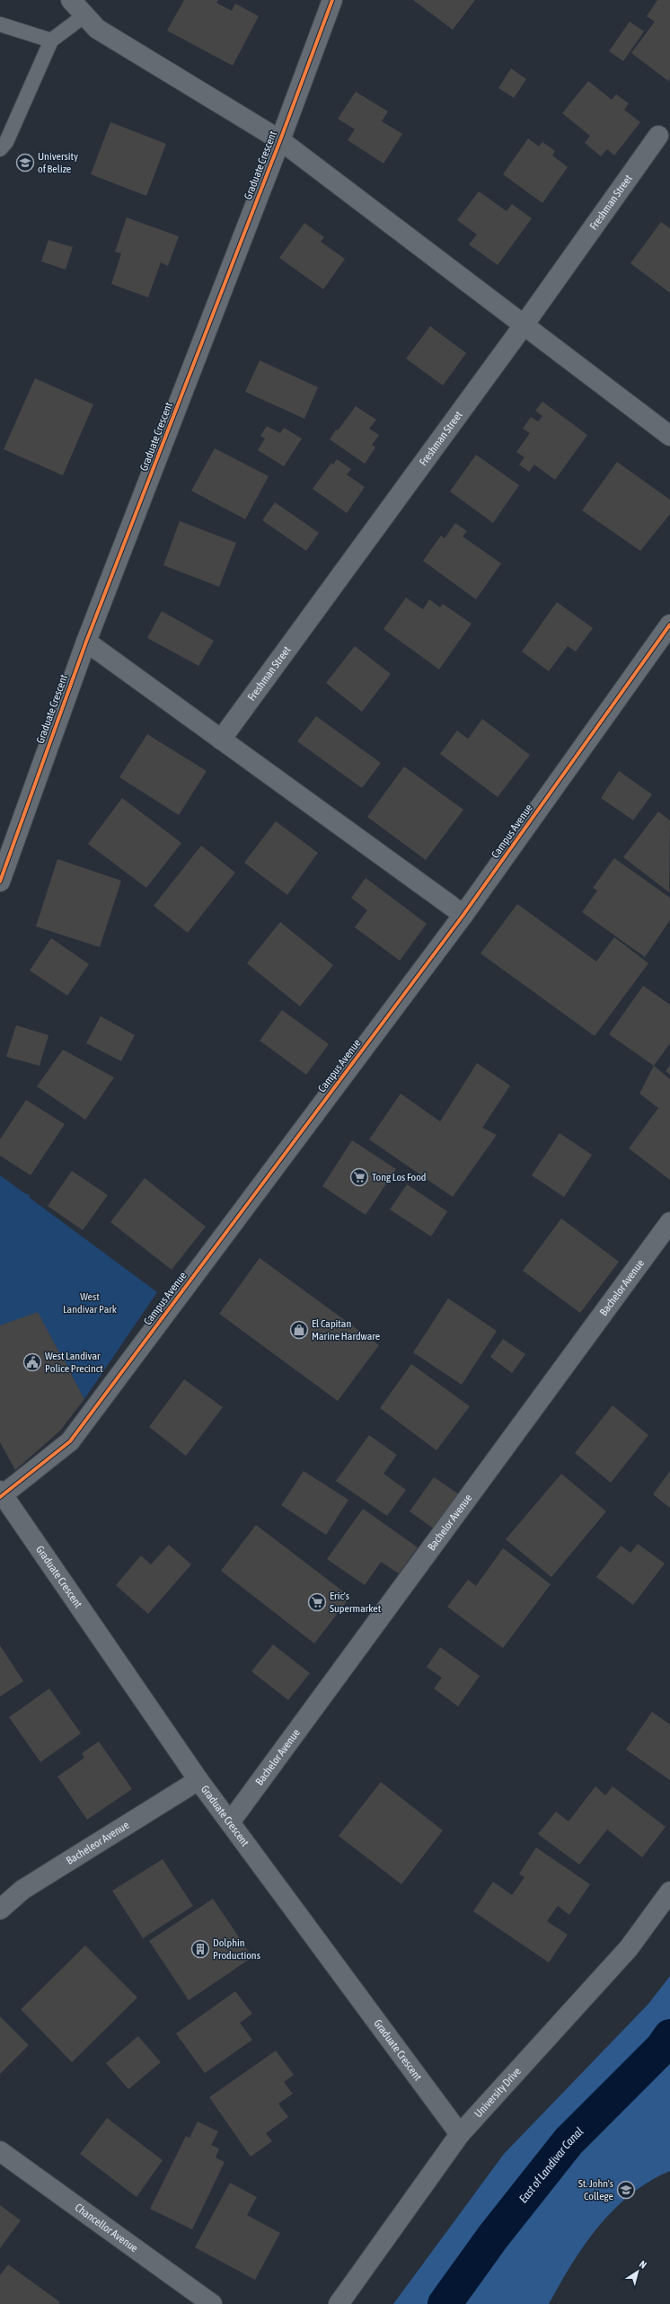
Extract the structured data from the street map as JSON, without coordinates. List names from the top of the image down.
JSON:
{
  "streets": {
    "street": [
      "Graduate Crescent",
      "Freshman Street",
      "Campus Avenue",
      "Bachelor Avenue",
      "Bacheleor Avenue",
      "University Drive",
      "Chancellor Avenue"
    ]
  },
  "crossings": [
    ["Graduate Crescent", "Campus Avenue"],
    ["Graduate Crescent", "Bachelor Avenue"],
    ["Graduate Crescent", "Bacheleor Avenue"],
    ["Graduate Crescent", "University Drive"]
  ],
  "water": ["East of Landivar Canal"],
  "parks": ["West Landivar Park"],
  "places": {
    "school or university": ["University of Belize", "St. John's College"],
    "supermarket": ["Tong Los Food", "Eric's Supermarket"],
    "shop": ["El Capitan Marine Hardware"],
    "public building": ["West Landivar Police Precinct"],
    "building": ["Dolphin Productions"]
  },
  "north": "top right"
}
